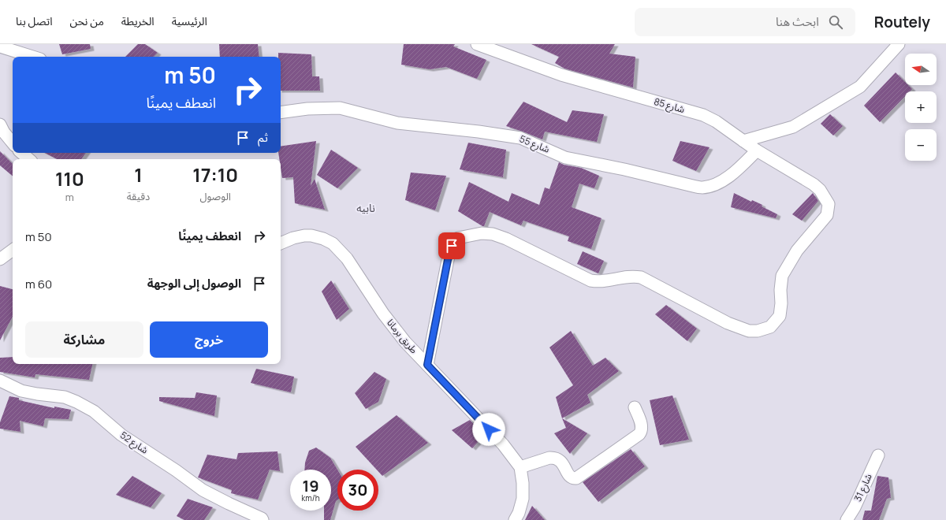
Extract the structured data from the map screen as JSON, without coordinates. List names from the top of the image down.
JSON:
{
  "streets": {
    "street": [
      "شارع 85",
      "شارع 55",
      "طريق برمانا",
      "شارع 52",
      "شارع 31"
    ]
  },
  "crossings": [
    ["شارع 85", "شارع 55"],
    ["شارع 85", "طريق برمانا"]
  ],
  "districts": ["نابيه"],
  "north": "left",
  "page": {
    "header": "Routely",
    "search": "ابحث هنا",
    "nav": [
      "الرئيسية",
      "الخريطة",
      "من نحن",
      "اتصل بنا"
    ],
    "map_buttons": ["+", "−"],
    "turn": ["50 m", "انعطف يمينًا"],
    "then": "ثم",
    "eta": [
      "17:10",
      "الوصول",
      "1",
      "دقيقة",
      "110",
      "m"
    ],
    "list": [
      {
        "name": "انعطف يمينًا",
        "value": "50 m"
      },
      {
        "name": "الوصول إلى الوجهة",
        "value": "60 m"
      }
    ],
    "buttons": ["خروج", "مشاركة"],
    "speed": "19 km/h",
    "limit": "30"
  }
}
